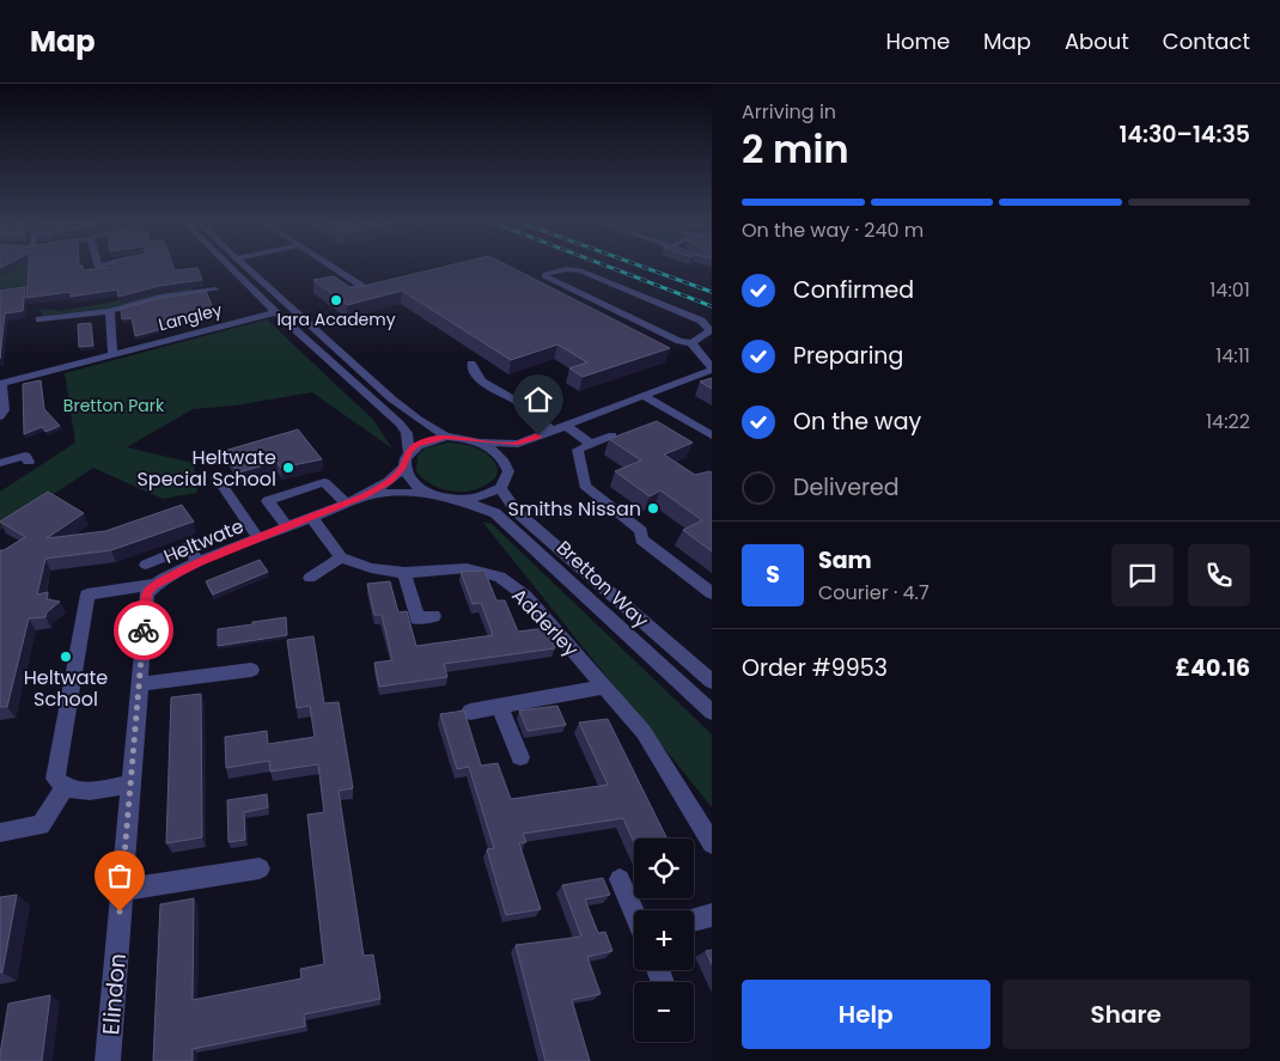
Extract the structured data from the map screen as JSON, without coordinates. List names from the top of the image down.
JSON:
{
  "streets": {
    "street": [
      "Langley",
      "Heltwate",
      "Bretton Way",
      "Adderley",
      "Elindon"
    ]
  },
  "crossings": [
    ["Heltwate", "Bretton Way"],
    ["Heltwate", "Elindon"]
  ],
  "parks": ["Bretton Park"],
  "places": [
    "Iqra Academy",
    "Heltwate Special School",
    "Smiths Nissan",
    "Heltwate School"
  ],
  "page": {
    "header": "Map",
    "nav": [
      "Home",
      "Map",
      "About",
      "Contact"
    ],
    "heading": ["2 min", "Arriving in", "14:30–14:35"],
    "panel": [
      "Sam",
      "Courier · 4.7",
      "Order #9953",
      "£40.16"
    ],
    "bar": "On the way · 240 m",
    "list": [
      ["Confirmed", "14:01"],
      ["Preparing", "14:11"],
      ["On the way", "14:22"],
      "Delivered"
    ],
    "round": "S",
    "map_buttons": ["+", "−"],
    "buttons": ["Help", "Share"]
  }
}
